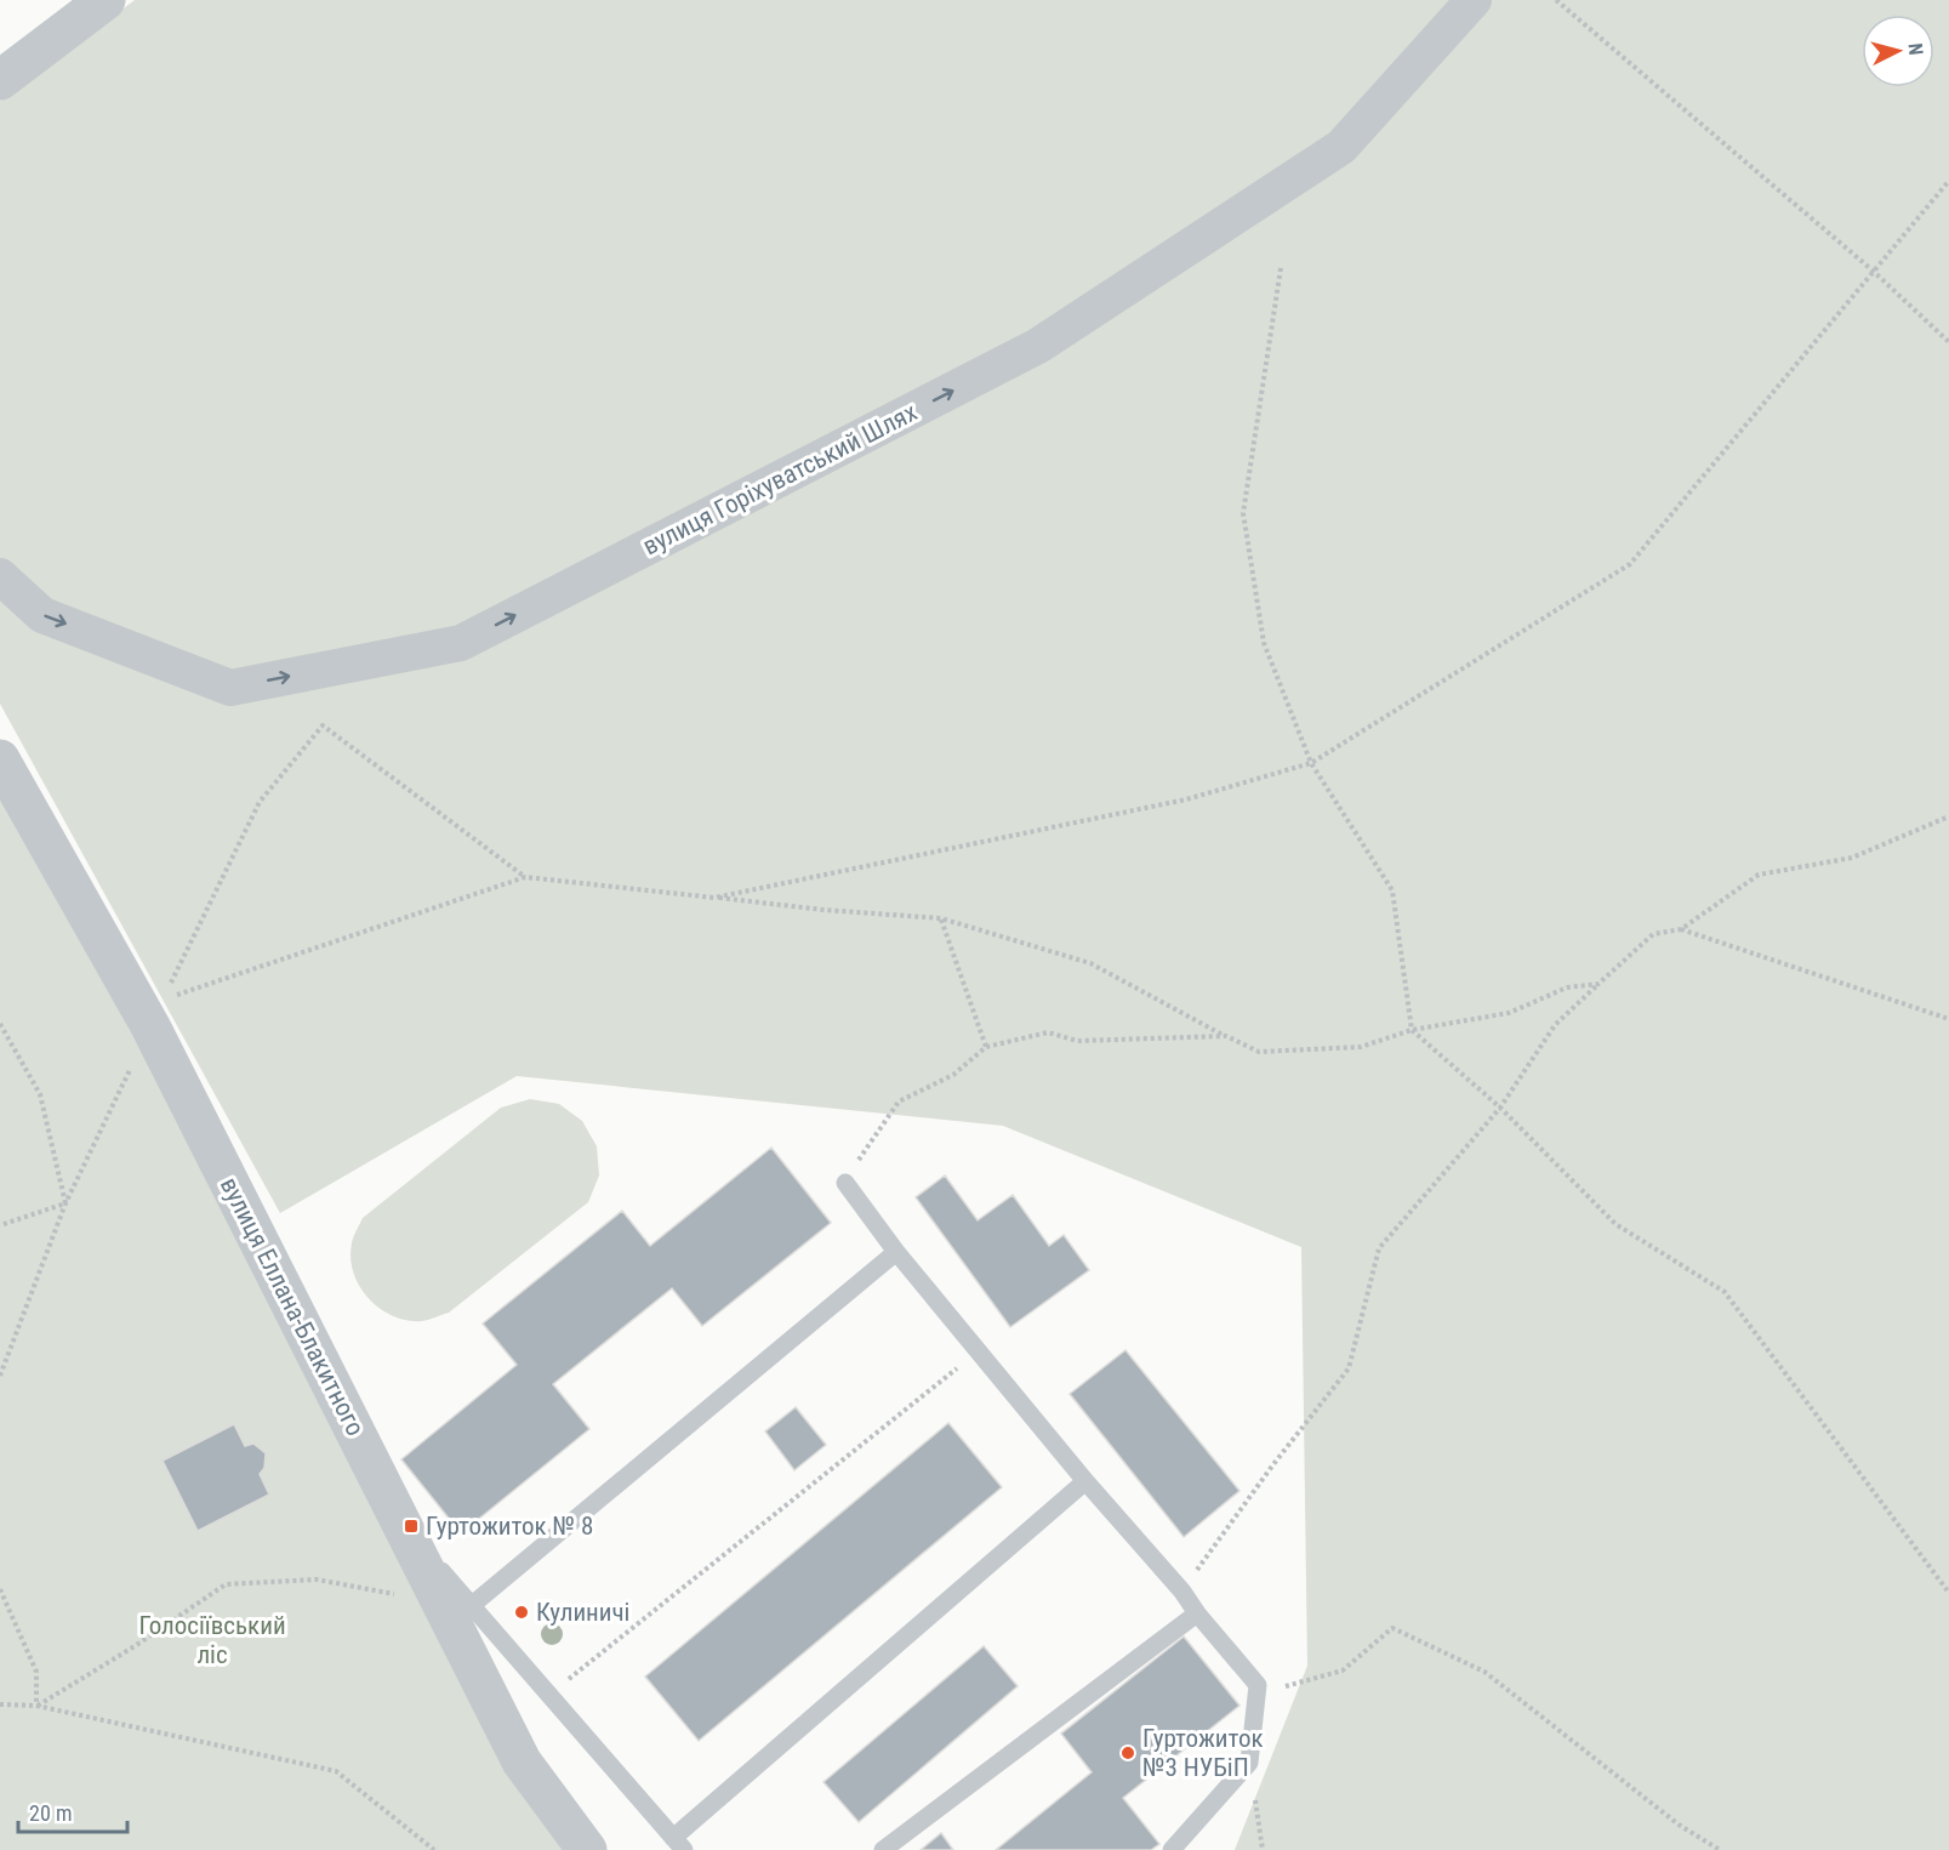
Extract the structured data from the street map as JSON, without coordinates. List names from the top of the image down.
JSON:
{
  "streets": {
    "street": ["вулиця Горіхуватський Шлях", "вулиця Еллана-Блакитного"]
  },
  "one_way": ["вулиця Горіхуватський Шлях"],
  "parks": ["Голосіївський ліс"],
  "places": {
    "transit": ["Гуртожиток № 8"],
    "other": ["Кулиничі", "Гуртожиток №3 НУБіП"]
  },
  "scale_bar": "20 m",
  "north": "right"
}
